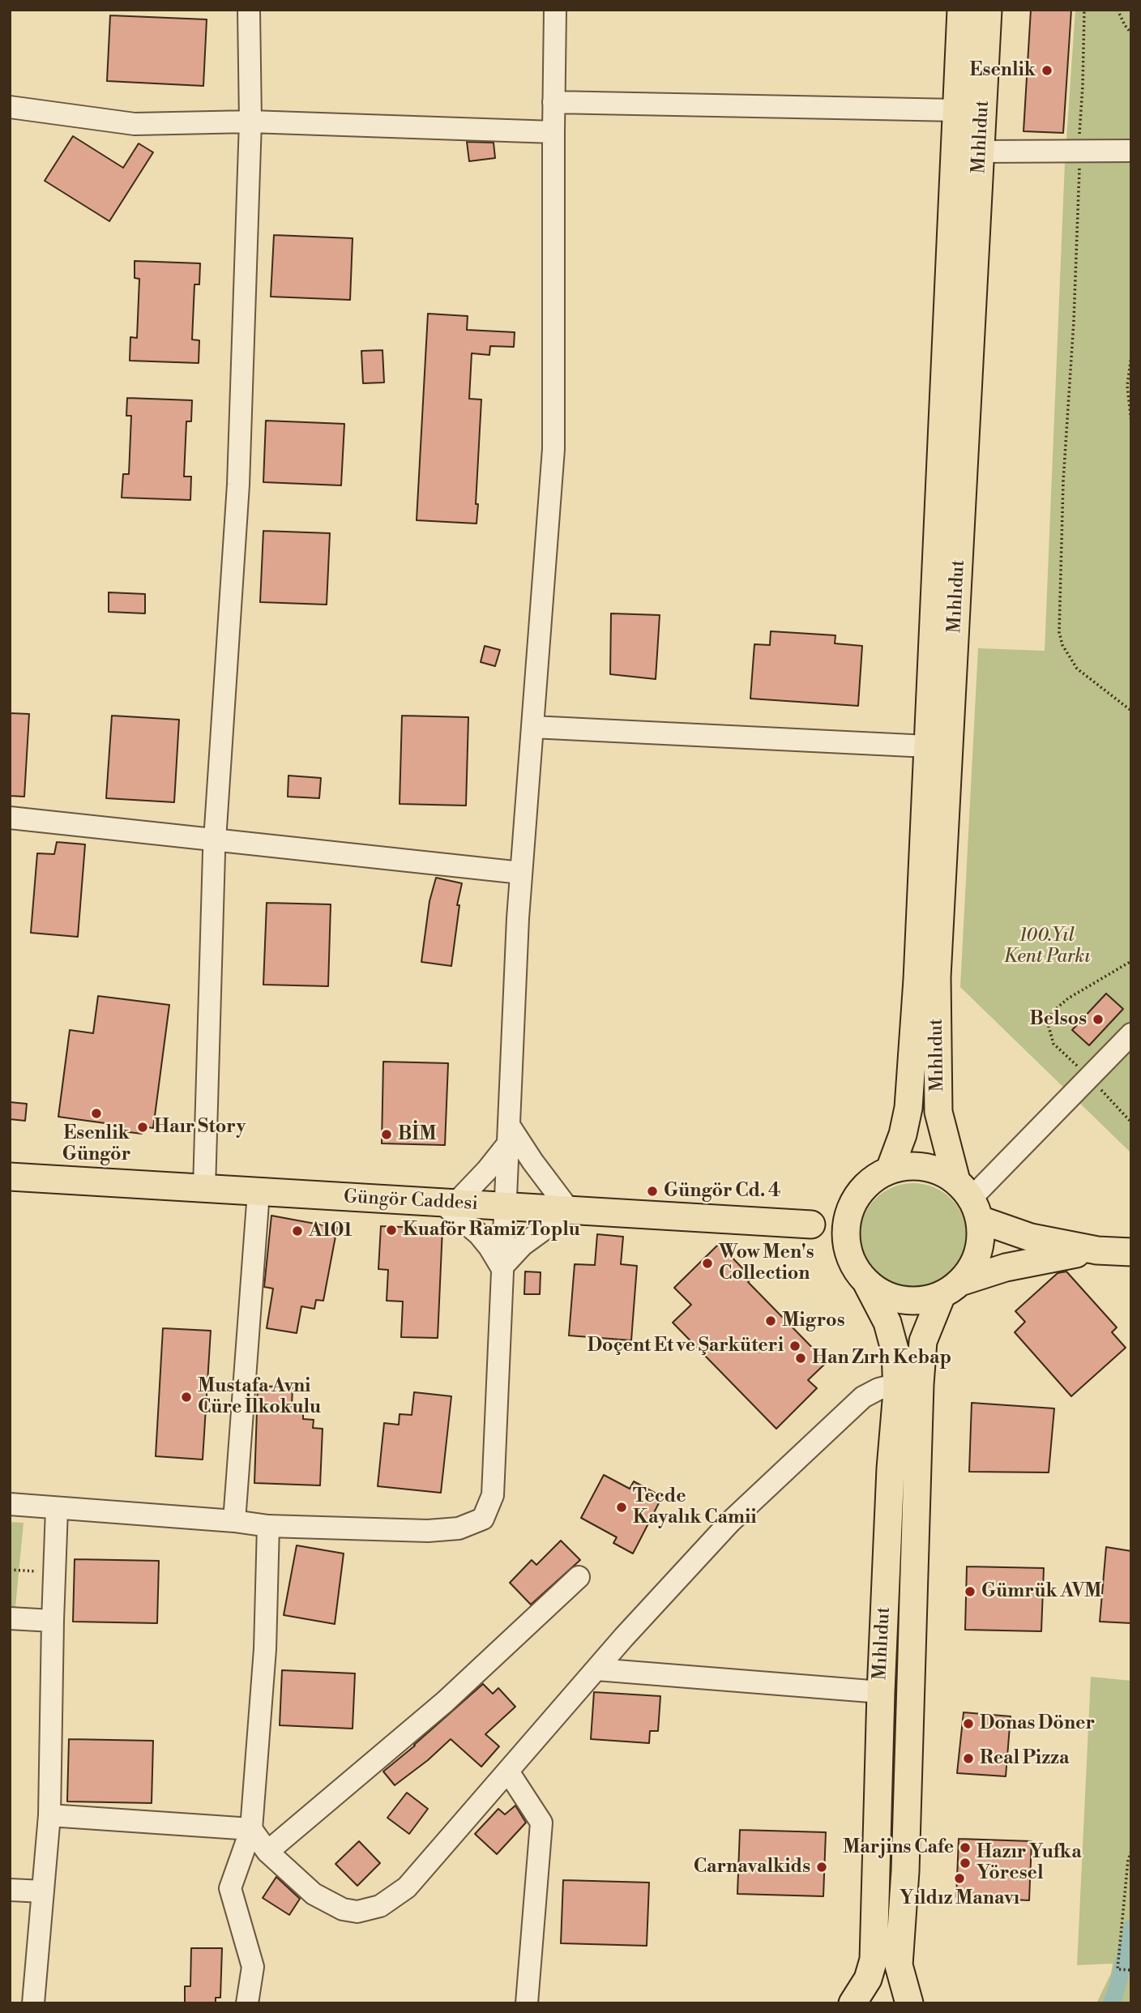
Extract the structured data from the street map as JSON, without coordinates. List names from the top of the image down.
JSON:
{
  "streets": {
    "main road": ["Mıhlıdut", "Güngör Caddesi"]
  },
  "parks": ["100.Yıl Kent Parkı"],
  "places": [
    "Esenlik",
    "Belsos",
    "Esenlik Güngör",
    "Haır Story",
    "BİM",
    "Güngör Cd. 4",
    "Kuaför Ramiz Toplu",
    "A101",
    "Wow Men's Collection",
    "Migros",
    "Doçent Et ve Şarküteri",
    "Han Zırh Kebap",
    "Mustafa Avni Cüre İlkokulu",
    "Tecde Kayalık Camii",
    "Gümrük AVM",
    "Donas Döner",
    "Real Pizza",
    "Marjins Cafe",
    "Hazır Yufka Yöresel",
    "Carnavalkids",
    "Yıldız Manavı"
  ]
}
